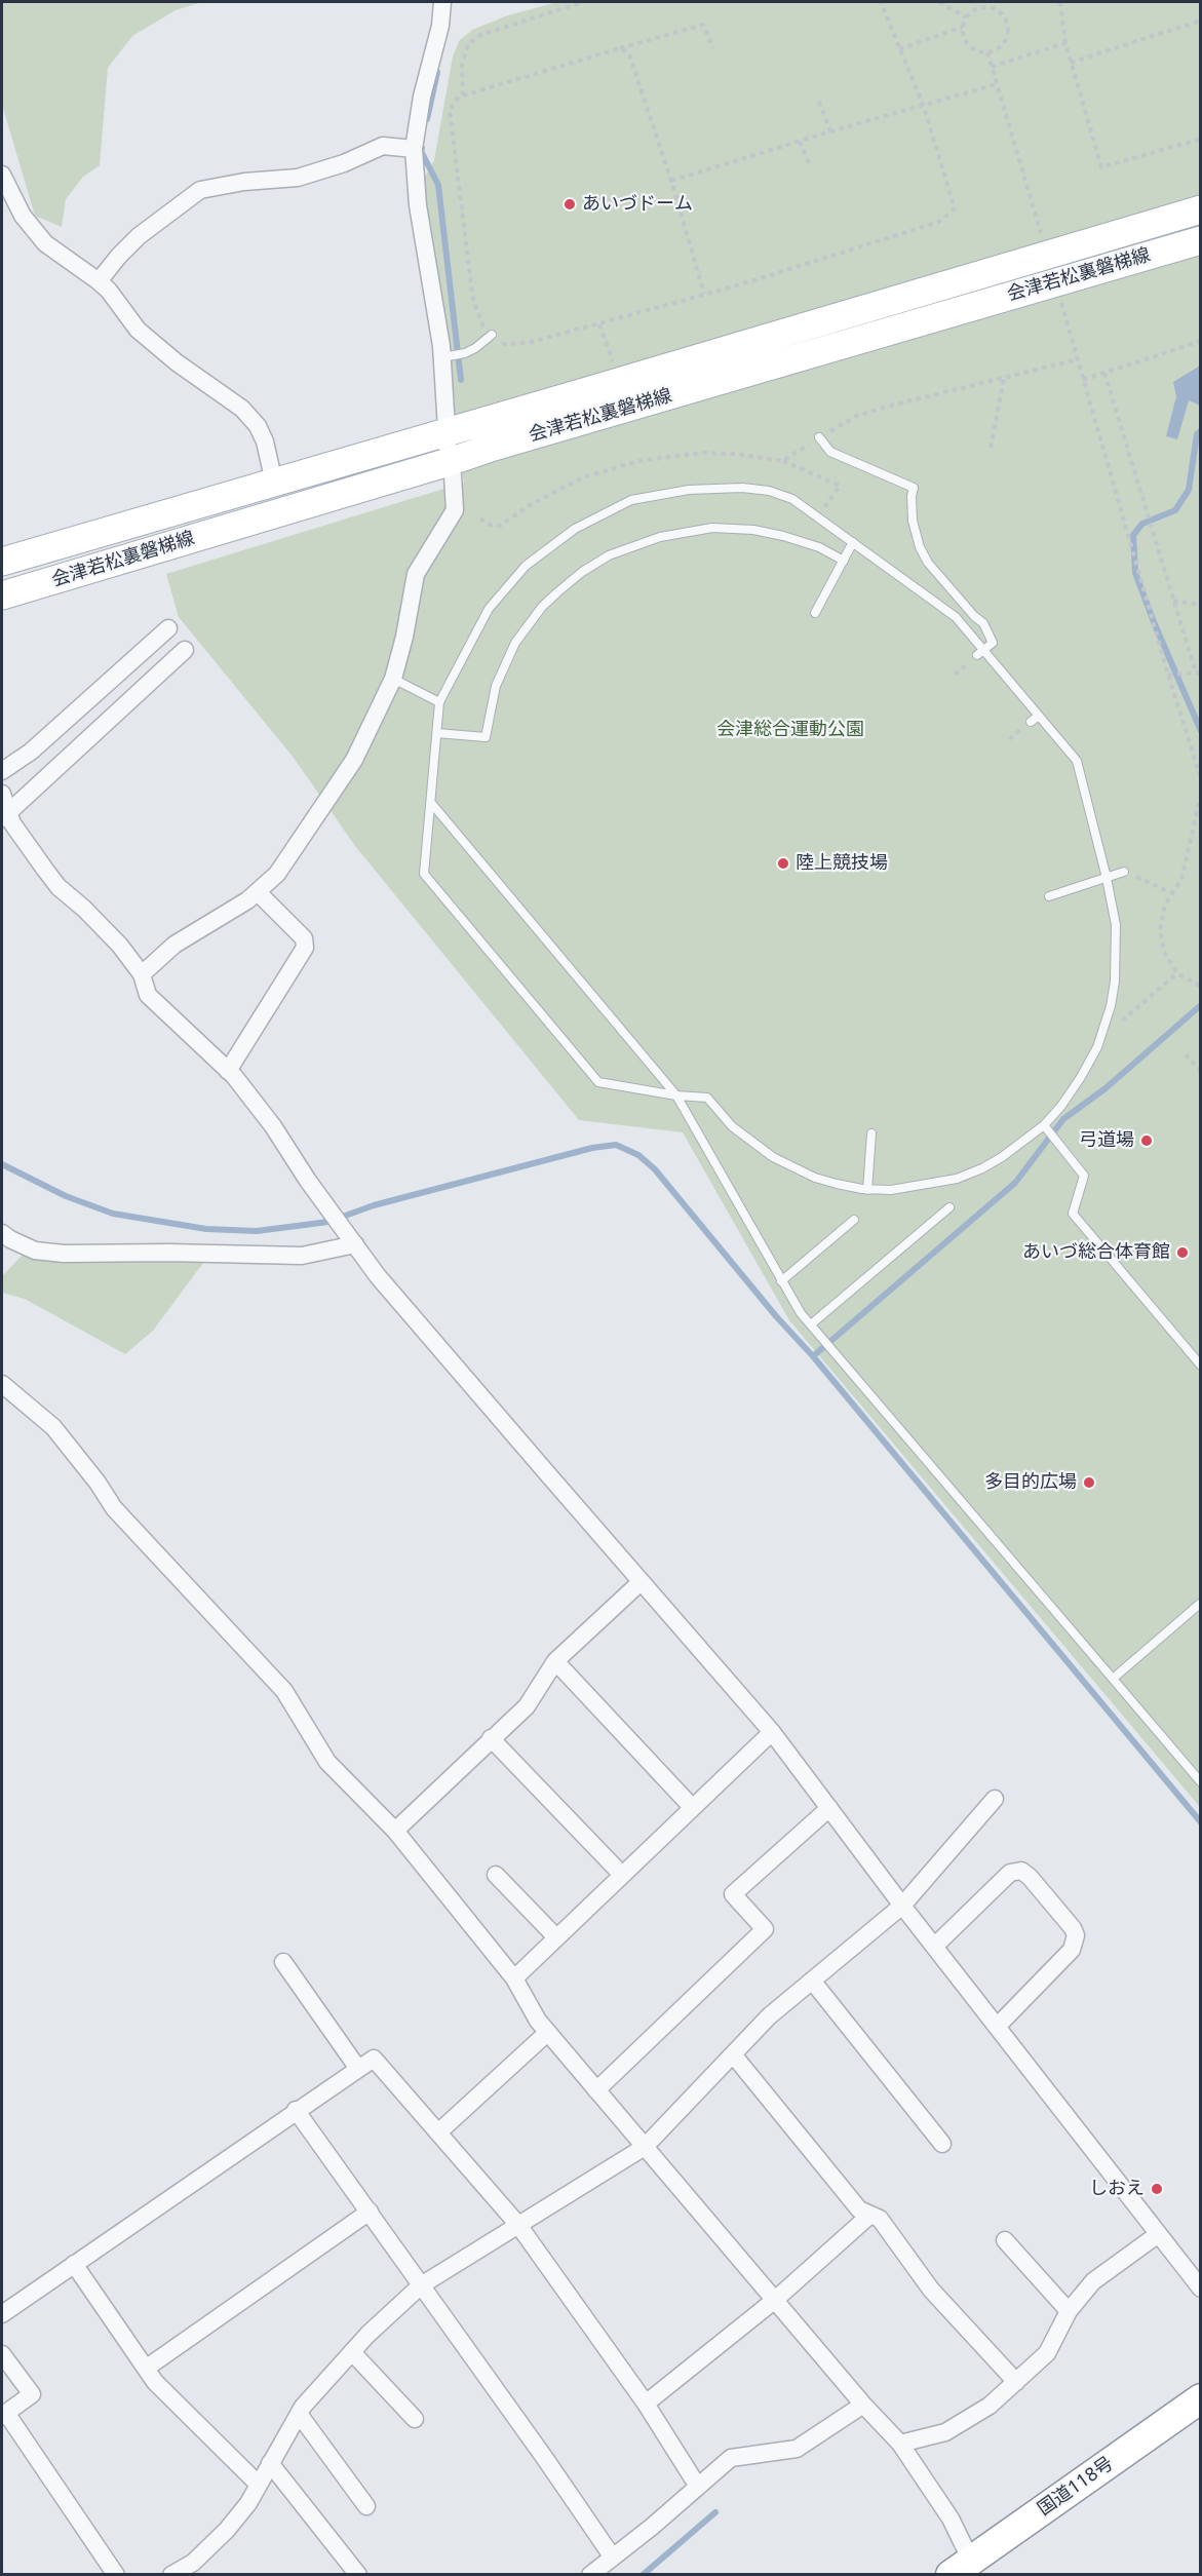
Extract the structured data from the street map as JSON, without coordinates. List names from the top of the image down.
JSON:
{
  "streets": {
    "highway": ["国道118号"],
    "main road": ["会津若松裏磐梯線"]
  },
  "parks": ["会津総合運動公園"],
  "places": [
    "あいづドーム",
    "陸上競技場",
    "弓道場",
    "あいづ総合体育館",
    "多目的広場",
    "しおえ"
  ]
}
